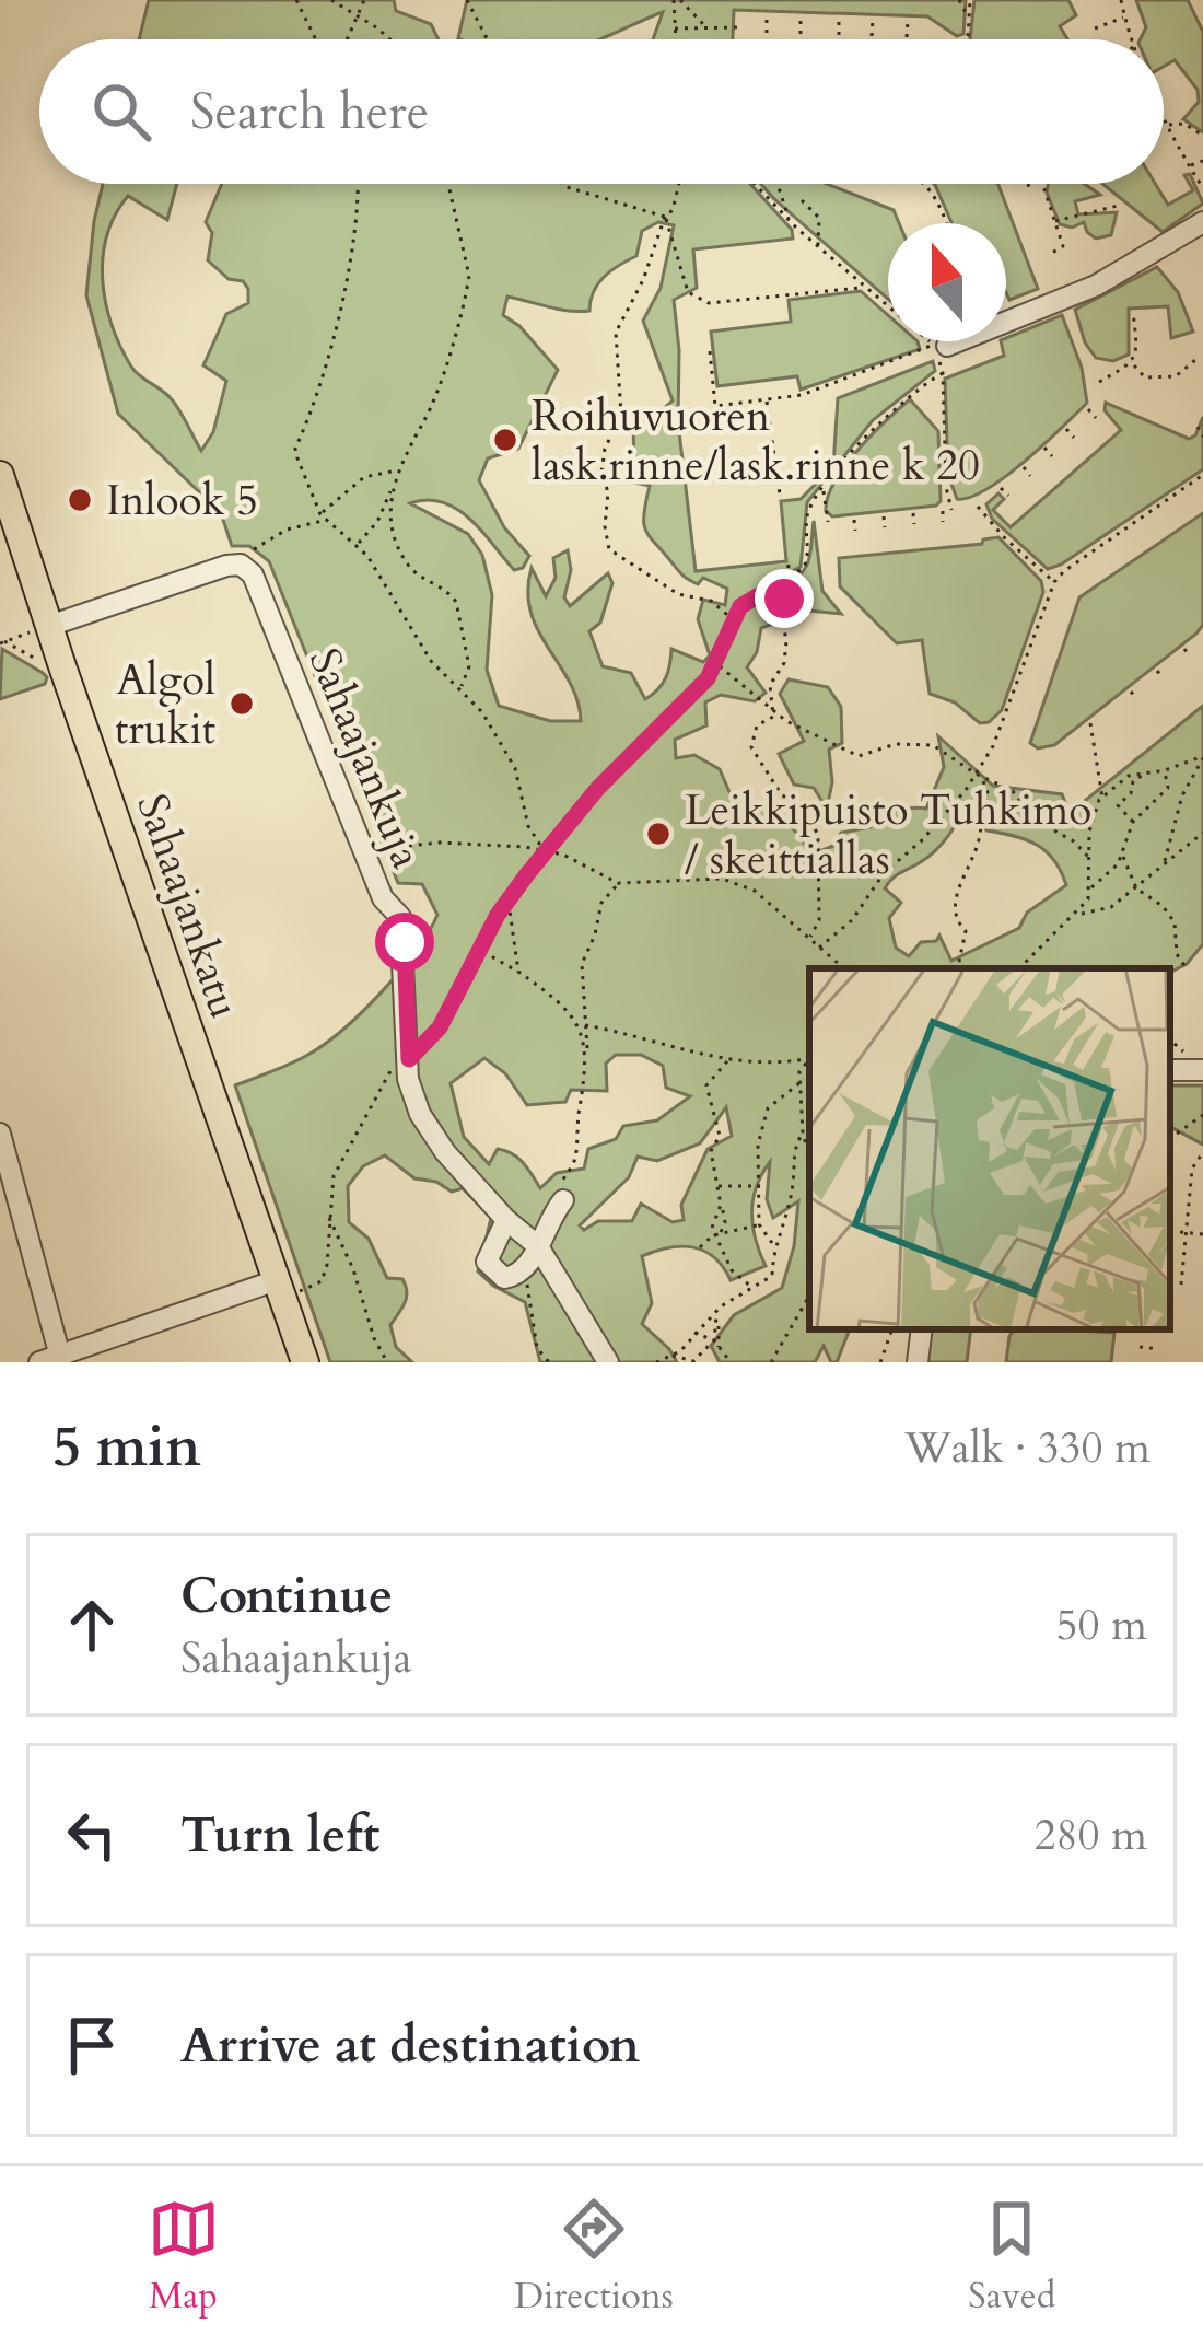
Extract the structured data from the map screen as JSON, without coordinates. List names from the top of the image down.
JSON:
{
  "streets": {
    "main road": ["Sahaajankatu"],
    "street": ["Sahaajankuja"]
  },
  "crossings": [
    ["Sahaajankuja", "Sahaajankatu"]
  ],
  "places": [
    "Roihuvuoren lask.rinne/lask.rinne k 20",
    "Inlook 5",
    "Algol trukit",
    "Leikkipuisto Tuhkimo / skeittiallas"
  ],
  "north": "top",
  "page": {
    "search": "Search here",
    "heading": ["5 min", "Walk · 330 m"],
    "list": [
      ["Continue", "Sahaajankuja", "50 m"],
      ["Turn left", "280 m"],
      "Arrive at destination"
    ],
    "nav": ["Map", "Directions", "Saved"]
  }
}
